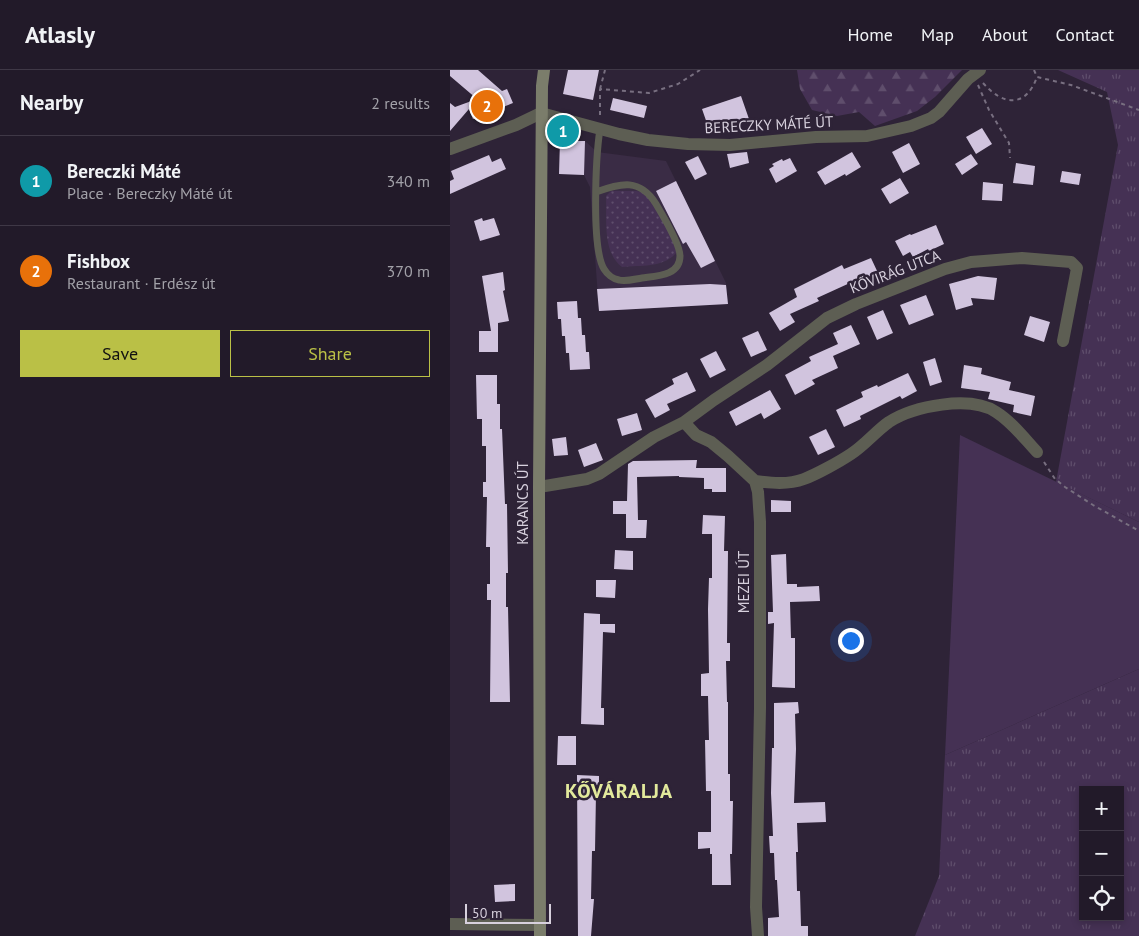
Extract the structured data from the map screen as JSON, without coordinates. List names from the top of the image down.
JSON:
{
  "streets": {
    "main road": ["KARANCS ÚT"],
    "street": ["BERECZKY MÁTÉ ÚT", "KŐVIRÁG UTCA", "MEZEI ÚT"]
  },
  "crossings": [
    ["BERECZKY MÁTÉ ÚT", "KARANCS ÚT"]
  ],
  "districts": ["KŐVÁRALJA"],
  "scale_bar": "50 m",
  "page": {
    "header": "Atlasly",
    "nav": [
      "Home",
      "Map",
      "About",
      "Contact"
    ],
    "heading": ["Nearby", "2 results"],
    "pins": ["2", "1"],
    "list": [
      {
        "mark": "1",
        "name": "Bereczki Máté",
        "note": "Place · Bereczky Máté út",
        "value": "340 m"
      },
      {
        "mark": "2",
        "name": "Fishbox",
        "note": "Restaurant · Erdész út",
        "value": "370 m"
      }
    ],
    "buttons": ["Save", "Share"],
    "map_buttons": ["+", "−"],
    "scale": "50 m"
  }
}
